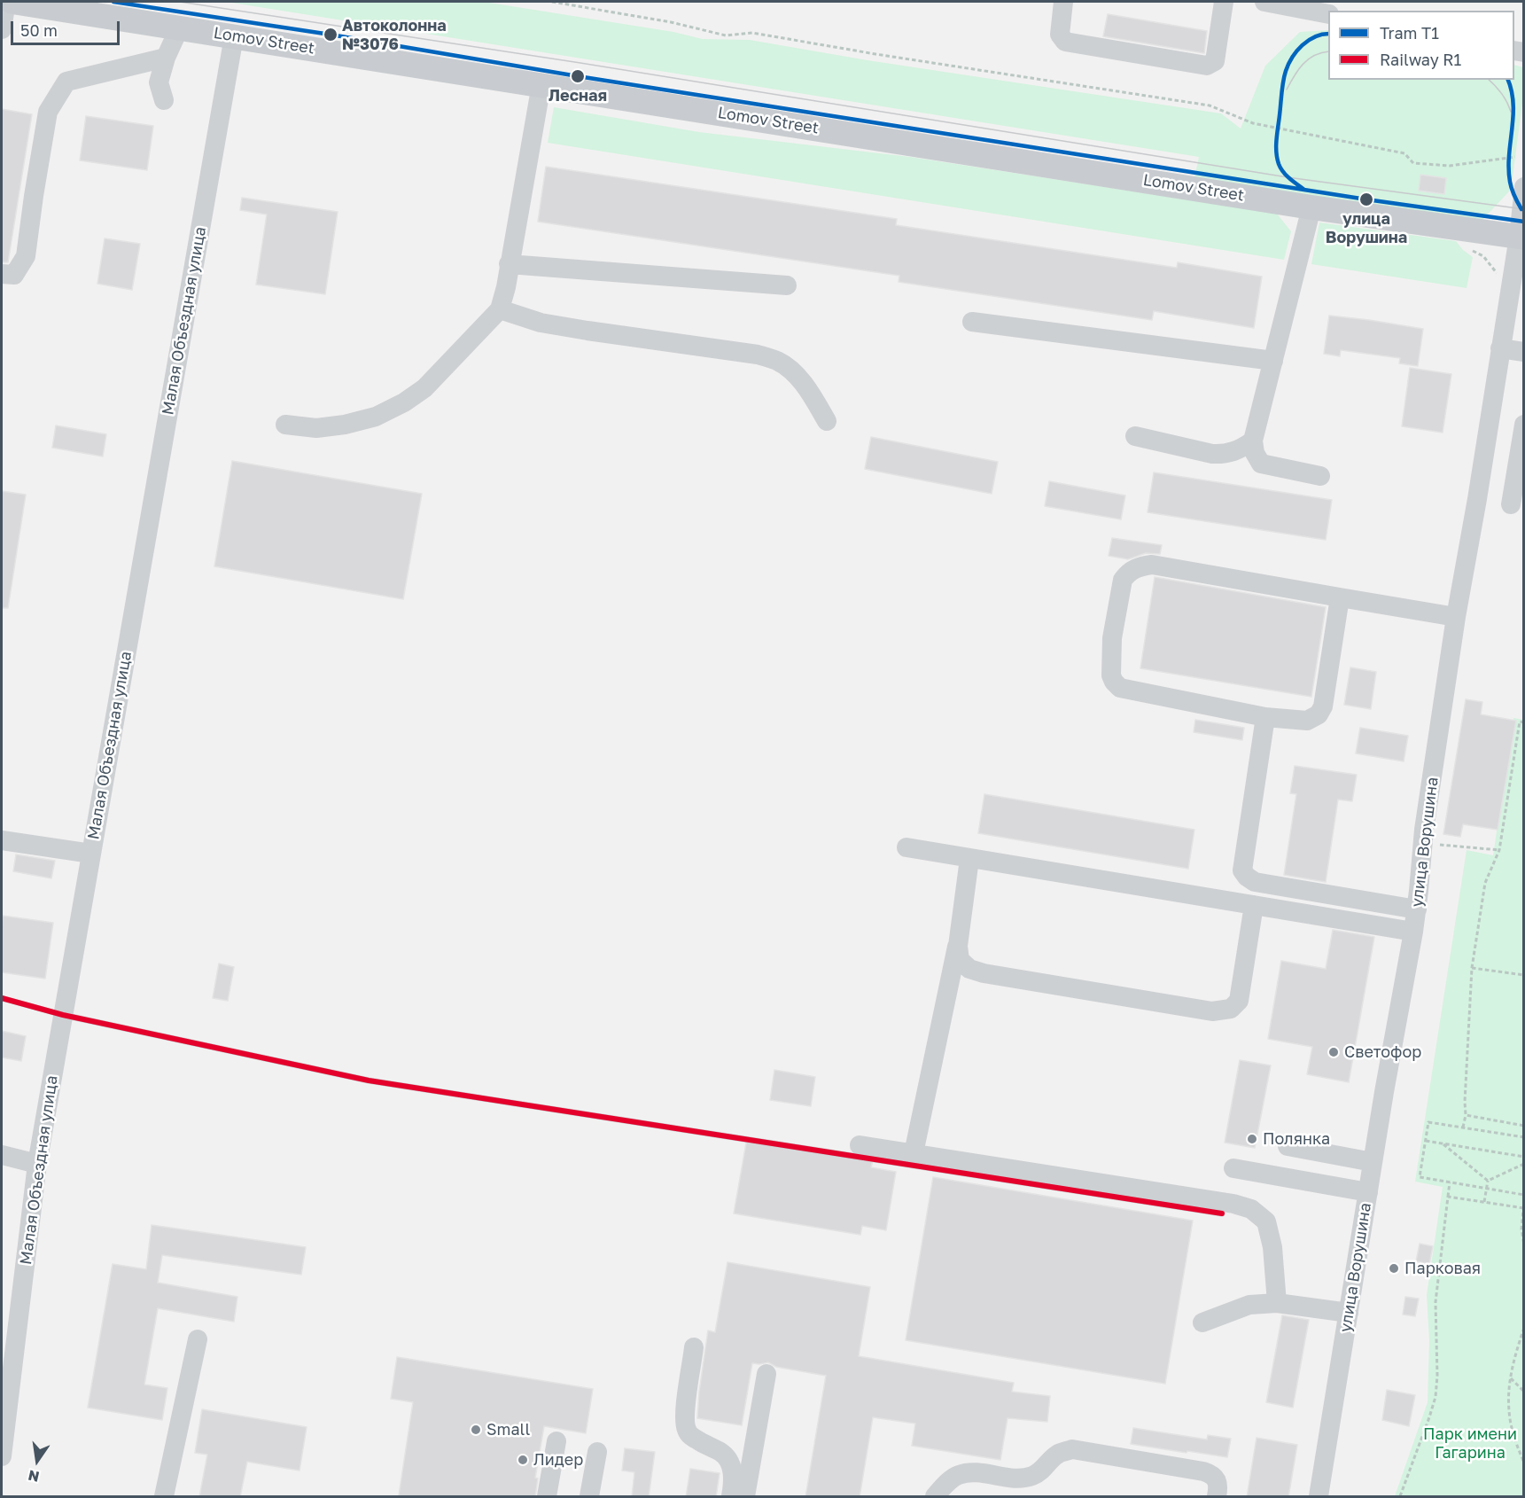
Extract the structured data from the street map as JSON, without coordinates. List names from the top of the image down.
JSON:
{
  "streets": {
    "main road": ["Lomov Street"],
    "street": ["Малая Объездная улица", "улица Ворушина"]
  },
  "crossings": [
    ["Lomov Street", "Малая Объездная улица"],
    ["Lomov Street", "улица Ворушина"]
  ],
  "parks": ["Парк имени Гагарина"],
  "places": [
    "Автоколонна №3076",
    "Лесная",
    "улица Ворушина",
    "Светофор",
    "Полянка",
    "Парковая",
    "Small",
    "Лидер"
  ],
  "lines": ["tram line T1", "rail line R1"],
  "legend": ["Tram T1", "Railway R1"],
  "scale_bar": "50 m",
  "north": "bottom"
}
